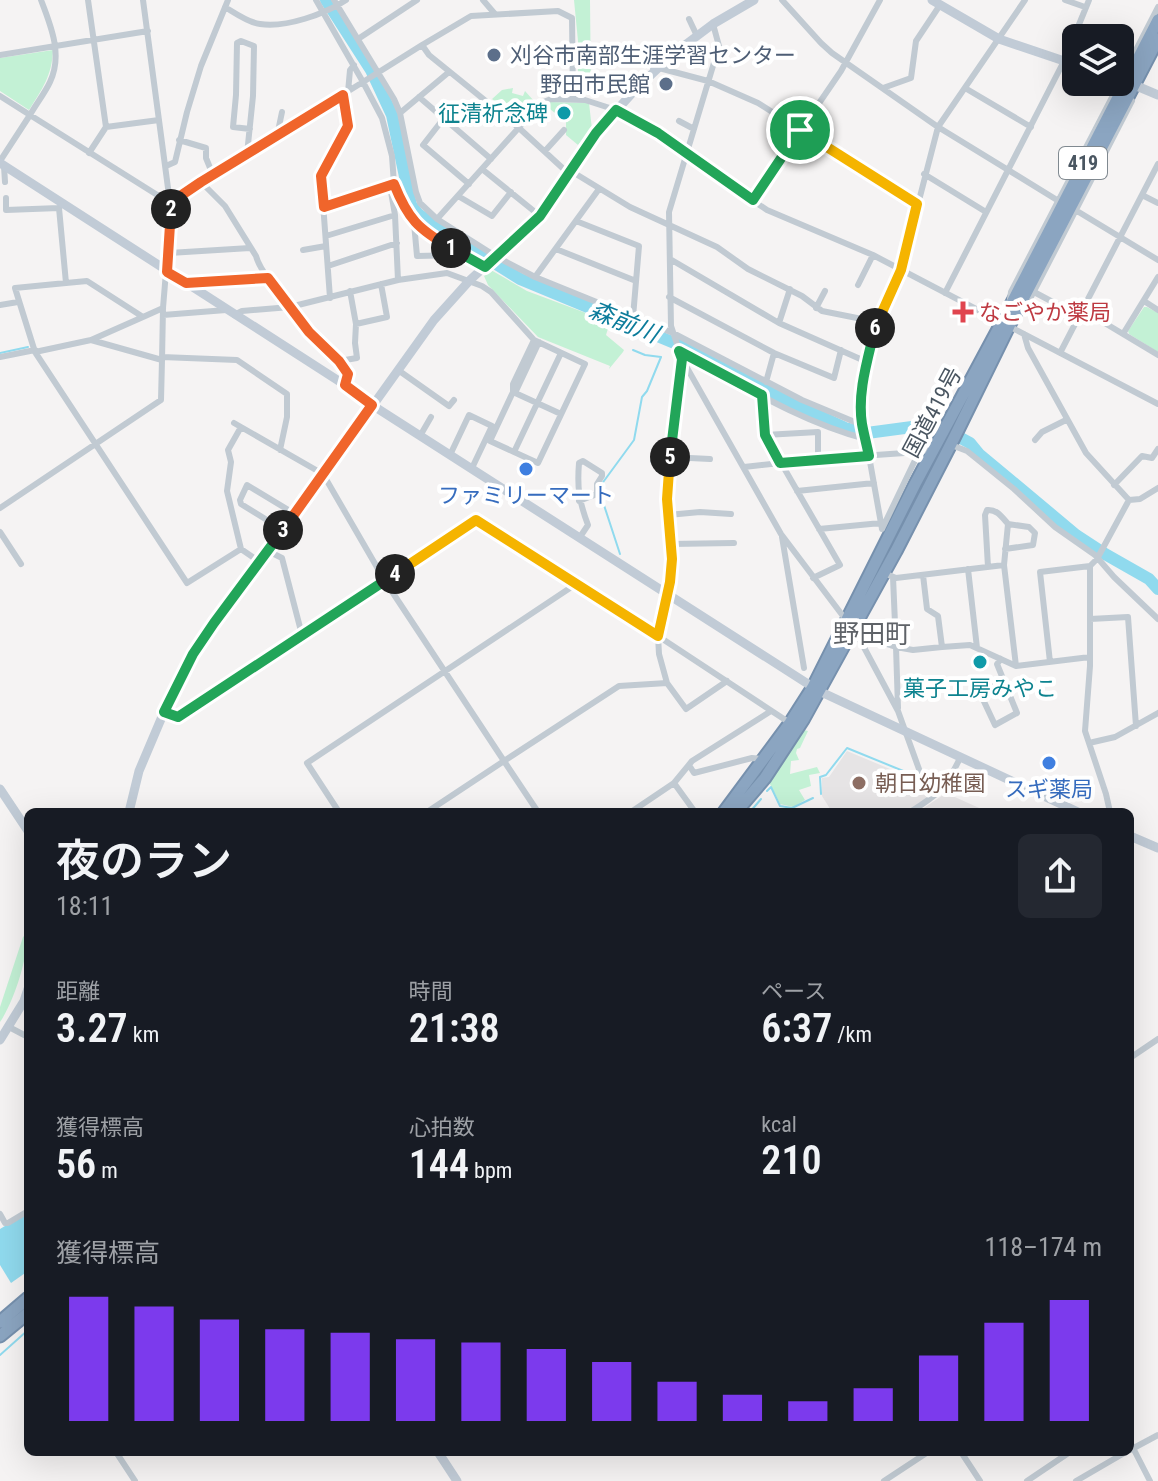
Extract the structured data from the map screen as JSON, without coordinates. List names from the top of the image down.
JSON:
{
  "streets": {
    "highway": ["419", "国道419号"]
  },
  "districts": ["野田町"],
  "water": ["森前川"],
  "places": {
    "other": [
      "刈谷市南部生涯学習センター",
      "野田市民館",
      "征清祈念碑",
      "ファミリーマート",
      "菓子工房みやこ",
      "スギ薬局",
      "朝日幼稚園"
    ],
    "health": ["なごやか薬局"]
  },
  "page": {
    "pins": [
      "2",
      "1",
      "6",
      "5",
      "3",
      "4"
    ],
    "heading": ["夜のラン", "18:11"],
    "stats": [
      ["距離", "3.27 km"],
      ["時間", "21:38"],
      ["ペース", "6:37 /km"],
      ["獲得標高", "56 m"],
      ["心拍数", "144 bpm"],
      ["kcal", "210"]
    ],
    "chart": ["獲得標高", "118–174 m"]
  }
}
